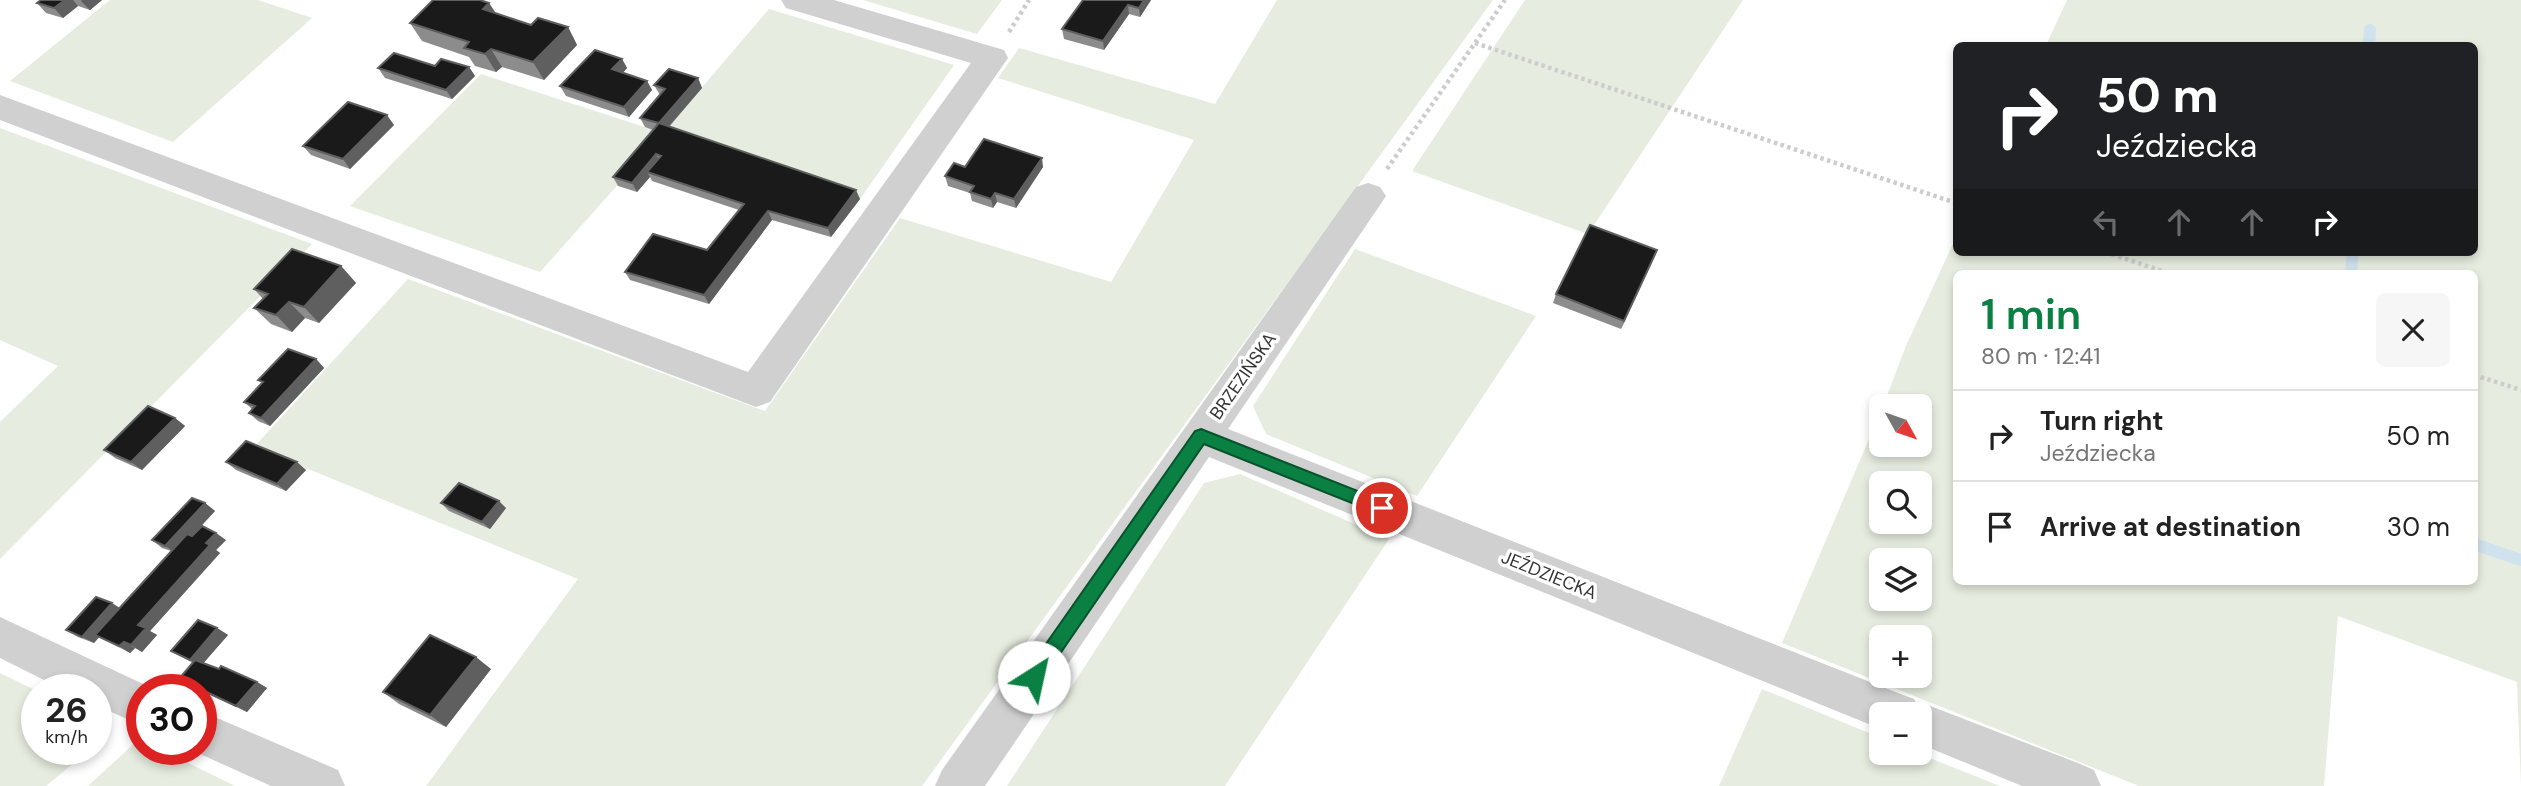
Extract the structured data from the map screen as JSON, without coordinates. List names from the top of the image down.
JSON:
{
  "streets": {
    "street": ["BRZEZIŃSKA", "JEŹDZIECKA"]
  },
  "crossings": [
    ["BRZEZIŃSKA", "JEŹDZIECKA"]
  ],
  "north": "bottom right",
  "page": {
    "turn": ["50 m", "Jeździecka"],
    "heading": ["1 min", "80 m · 12:41"],
    "list": [
      {
        "name": "Turn right",
        "note": "Jeździecka",
        "value": "50 m"
      },
      {
        "name": "Arrive at destination",
        "value": "30 m"
      }
    ],
    "map_buttons": ["+", "−"],
    "speed": "26 km/h",
    "limit": "30"
  }
}
